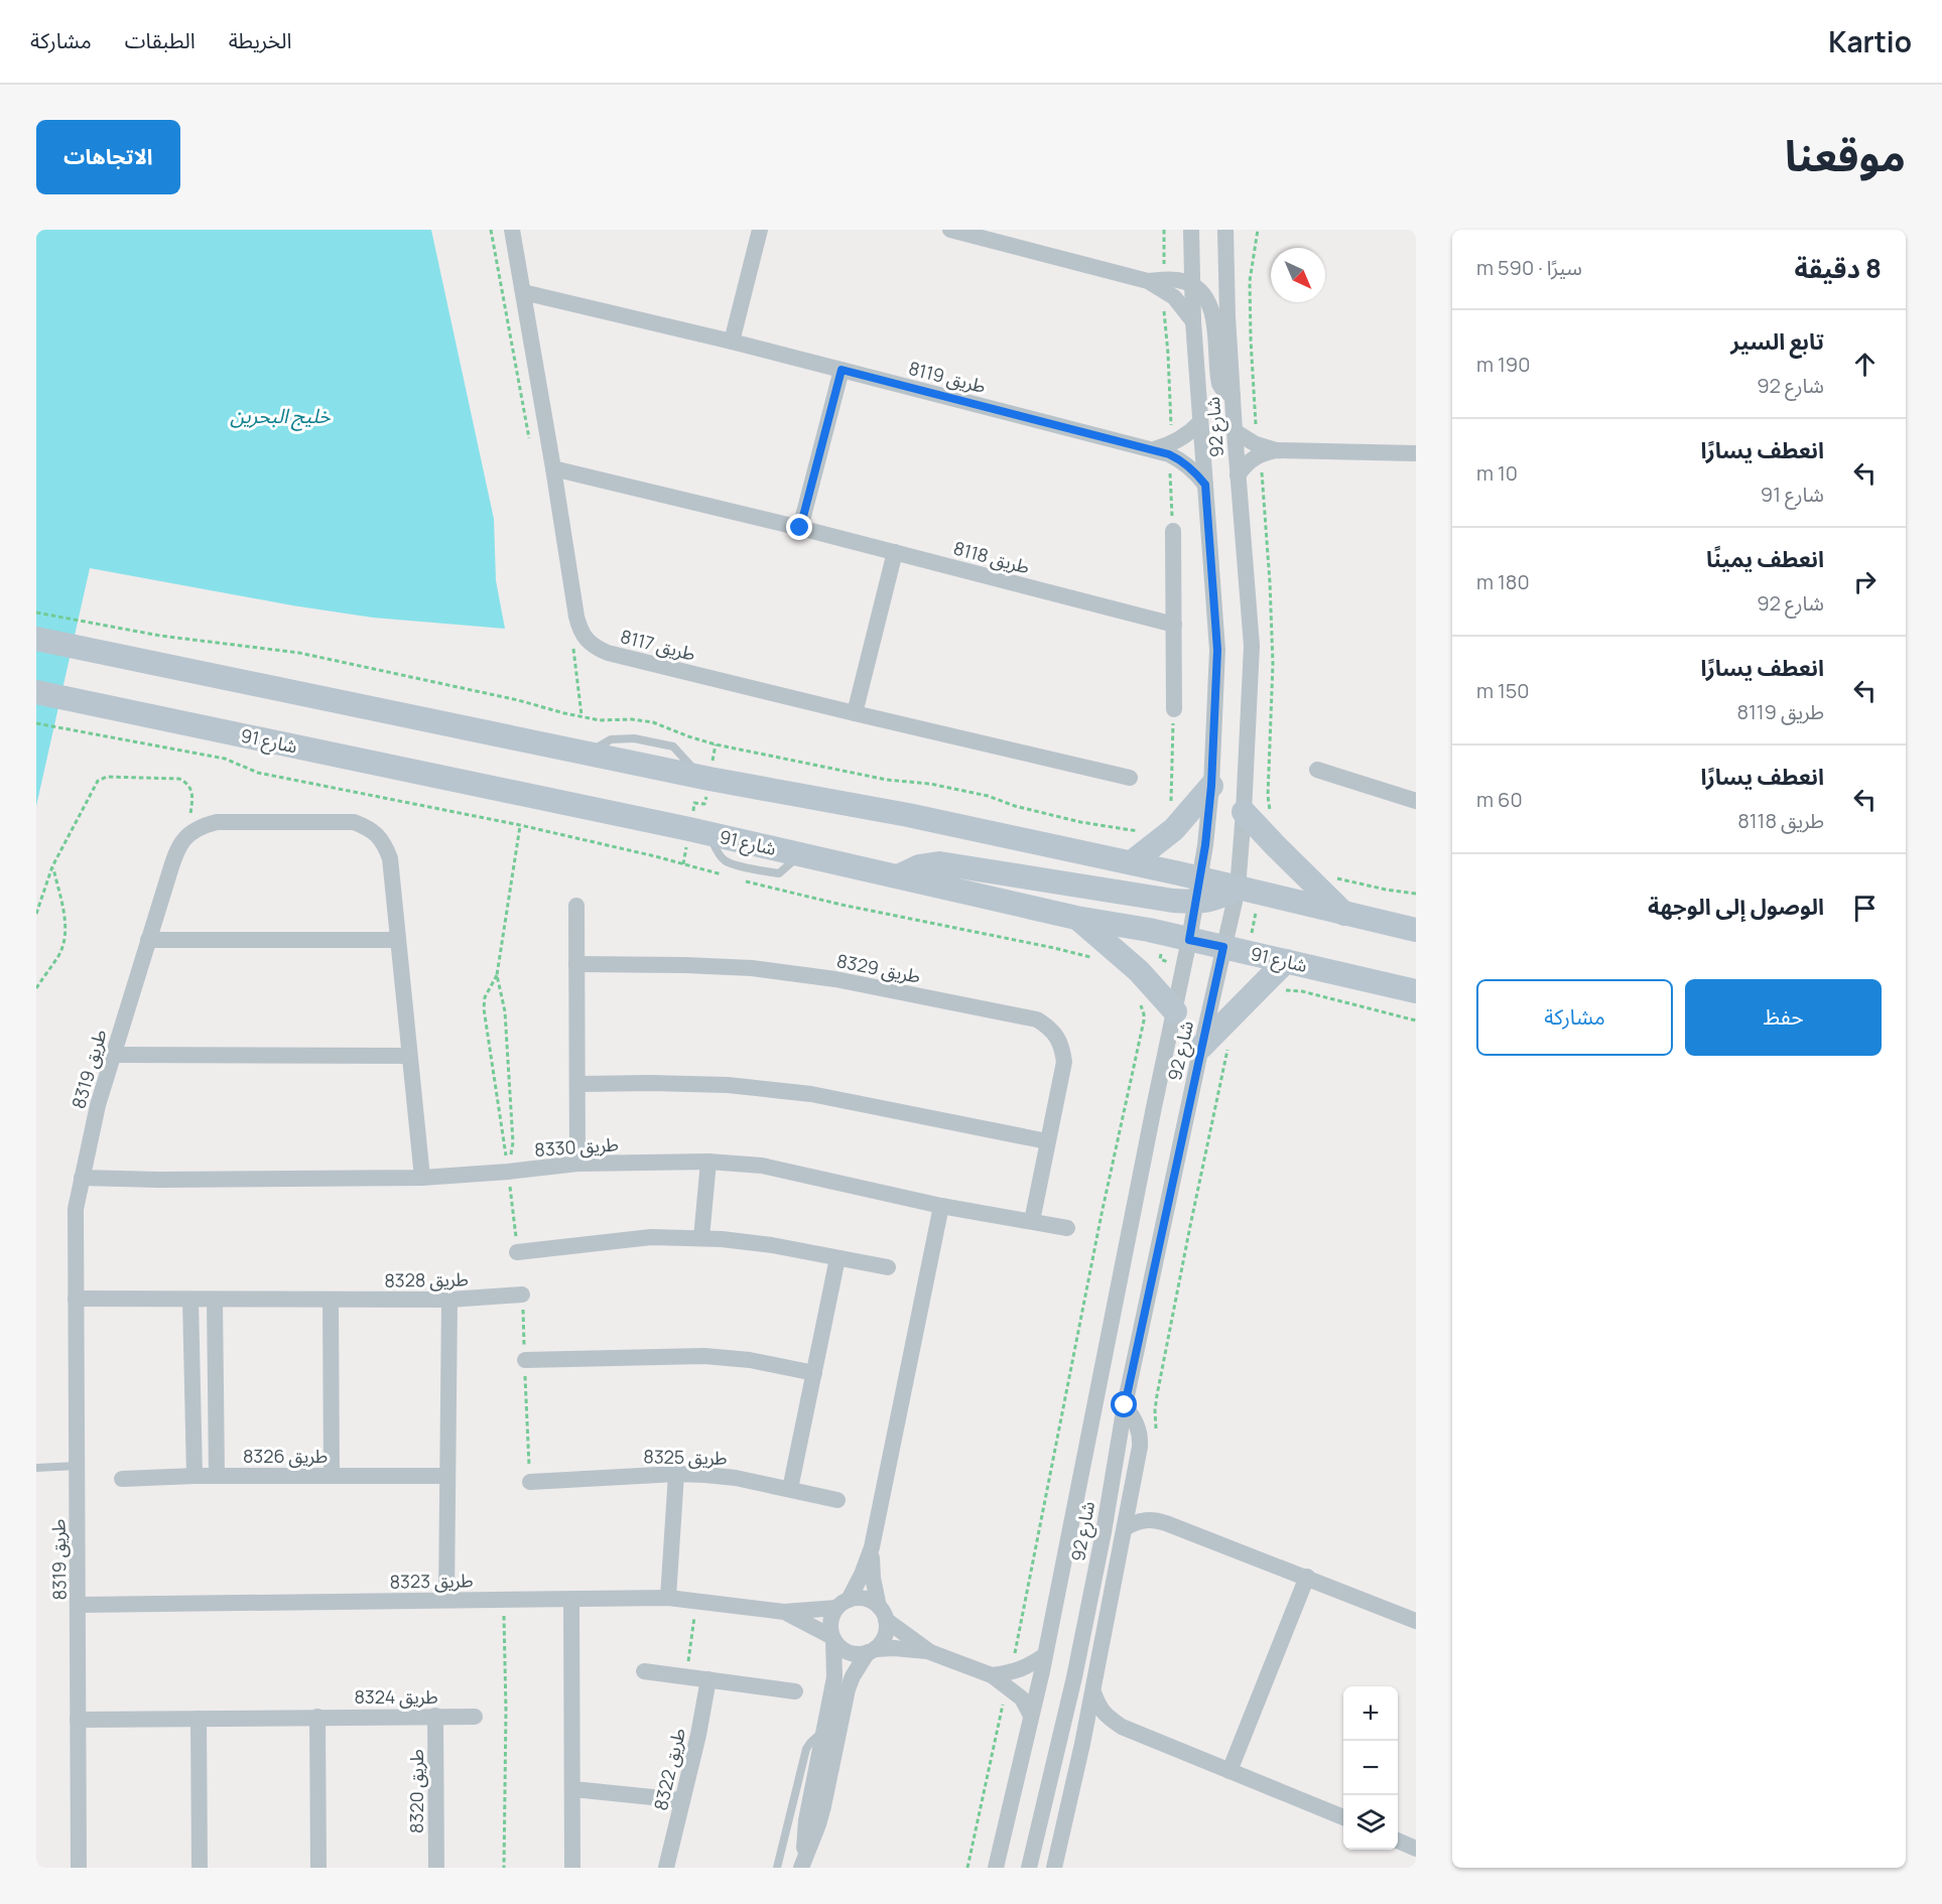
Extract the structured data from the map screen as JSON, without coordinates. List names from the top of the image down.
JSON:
{
  "streets": {
    "street": [
      "طريق 8119",
      "شارع 92",
      "طريق 8118",
      "طريق 8117",
      "شارع 91",
      "طريق 8329",
      "طريق 8319",
      "طريق 8330",
      "طريق 8328",
      "طريق 8326",
      "طريق 8325",
      "طريق 8323",
      "طريق 8324",
      "طريق 8322",
      "طريق 8320"
    ]
  },
  "crossings": [
    ["طريق 8119", "شارع 92"],
    ["طريق 8119", "طريق 8117"],
    ["شارع 92", "شارع 91"],
    ["طريق 8118", "طريق 8117"],
    ["طريق 8329", "طريق 8330"],
    ["طريق 8319", "طريق 8330"],
    ["طريق 8319", "طريق 8328"],
    ["طريق 8319", "طريق 8323"],
    ["طريق 8319", "طريق 8324"],
    ["طريق 8324", "طريق 8320"]
  ],
  "water": ["خليج البحرين"],
  "north": "bottom right",
  "page": {
    "header": "Kartio",
    "nav": ["الخريطة", "الطبقات", "مشاركة"],
    "title": "موقعنا",
    "buttons": [
      "الاتجاهات",
      ["حفظ", "مشاركة"]
    ],
    "heading": ["8 دقيقة", "سيرًا · 590 m"],
    "list": [
      ["تابع السير", "شارع 92", "190 m"],
      ["انعطف يسارًا", "شارع 91", "10 m"],
      ["انعطف يمينًا", "شارع 92", "180 m"],
      ["انعطف يسارًا", "طريق 8119", "150 m"],
      ["انعطف يسارًا", "طريق 8118", "60 m"],
      "الوصول إلى الوجهة"
    ],
    "map_buttons": ["+", "−"]
  }
}
